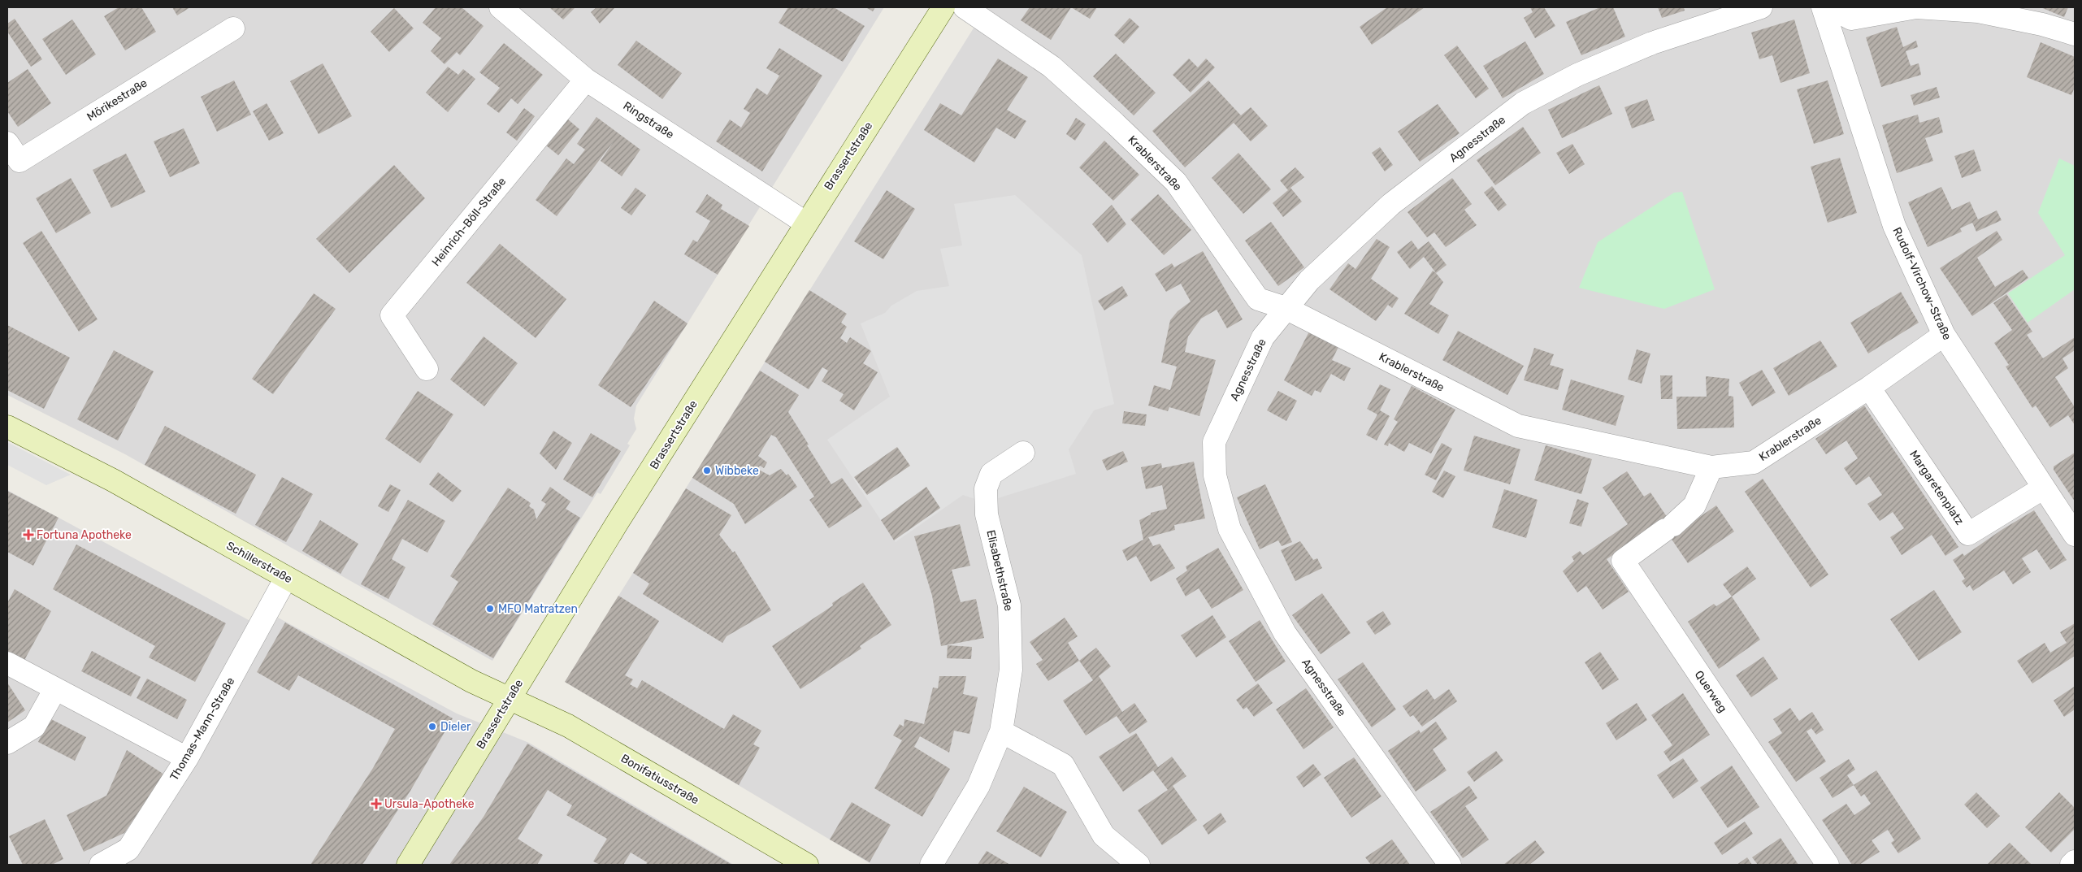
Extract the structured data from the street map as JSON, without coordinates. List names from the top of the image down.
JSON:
{
  "streets": {
    "main road": ["Brassertstraße", "Schillerstraße", "Bonifatiusstraße"],
    "street": [
      "Mörikestraße",
      "Ringstraße",
      "Agnesstraße",
      "Krablerstraße",
      "Heinrich-Böll-Straße",
      "Rudolf-Virchow-Straße",
      "Margaretenplatz",
      "Elisabethstraße",
      "Querweg",
      "Thomas-Mann-Straße"
    ]
  },
  "crossings": [
    ["Ringstraße", "Brassertstraße"],
    ["Ringstraße", "Heinrich-Böll-Straße"],
    ["Agnesstraße", "Krablerstraße"],
    ["Brassertstraße", "Schillerstraße"],
    ["Brassertstraße", "Bonifatiusstraße"],
    ["Krablerstraße", "Rudolf-Virchow-Straße"],
    ["Krablerstraße", "Margaretenplatz"],
    ["Krablerstraße", "Querweg"],
    ["Rudolf-Virchow-Straße", "Margaretenplatz"],
    ["Schillerstraße", "Thomas-Mann-Straße"],
    ["Schillerstraße", "Bonifatiusstraße"]
  ],
  "places": {
    "other": ["Wibbeke", "MFO Matratzen", "Dieler"],
    "health": ["Fortuna Apotheke", "Ursula-Apotheke"]
  }
}
